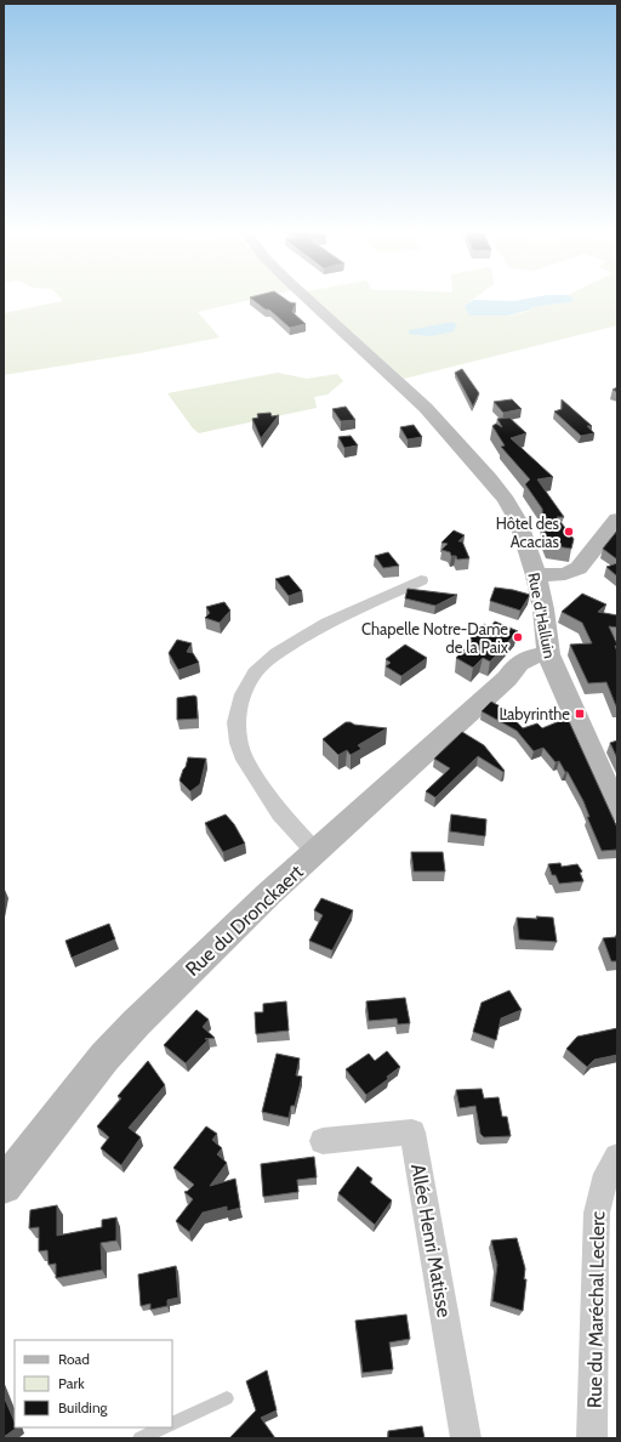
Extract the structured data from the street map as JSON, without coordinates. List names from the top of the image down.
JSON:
{
  "streets": {
    "main road": ["Rue d'Halluin", "Rue du Dronckaert"],
    "street": ["Allée Henri Matisse", "Rue du Maréchal Leclerc"]
  },
  "crossings": [
    ["Rue d'Halluin", "Rue du Dronckaert"]
  ],
  "places": {
    "other": ["Hôtel des Acacias", "Chapelle Notre-Dame de la Paix"],
    "transit": ["Labyrinthe"]
  },
  "legend": ["Road", "Park", "Building"]
}
